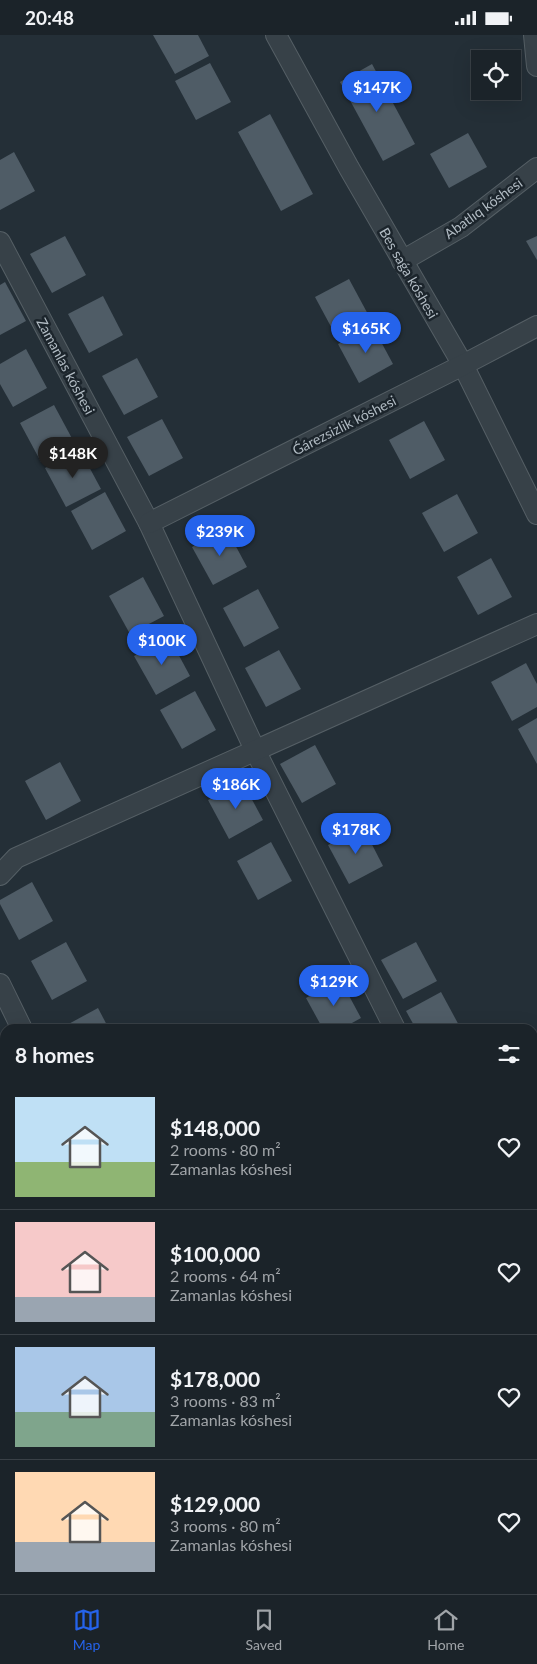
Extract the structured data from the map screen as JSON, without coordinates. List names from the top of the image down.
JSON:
{
  "streets": {
    "street": [
      "Abatlıq kóshesi",
      "Bes saǵa kóshesi",
      "Zamanlas kóshesi",
      "Ǵárezsizlik kóshesi"
    ]
  },
  "crossings": [
    ["Abatlıq kóshesi", "Bes saǵa kóshesi"],
    ["Bes saǵa kóshesi", "Ǵárezsizlik kóshesi"],
    ["Zamanlas kóshesi", "Ǵárezsizlik kóshesi"]
  ],
  "page": {
    "status": "20:48",
    "price": [
      "$147K",
      "$165K",
      "$148K",
      "$239K",
      "$100K",
      "$186K",
      "$178K",
      "$129K"
    ],
    "heading": "8 homes",
    "list": [
      {
        "name": "$148,000",
        "note": "2 rooms · 80 m² · Zamanlas kóshesi"
      },
      {
        "name": "$100,000",
        "note": "2 rooms · 64 m² · Zamanlas kóshesi"
      },
      {
        "name": "$178,000",
        "note": "3 rooms · 83 m² · Zamanlas kóshesi"
      },
      {
        "name": "$129,000",
        "note": "3 rooms · 80 m² · Zamanlas kóshesi"
      }
    ],
    "tabs": ["Map", "Saved", "Home"]
  }
}
